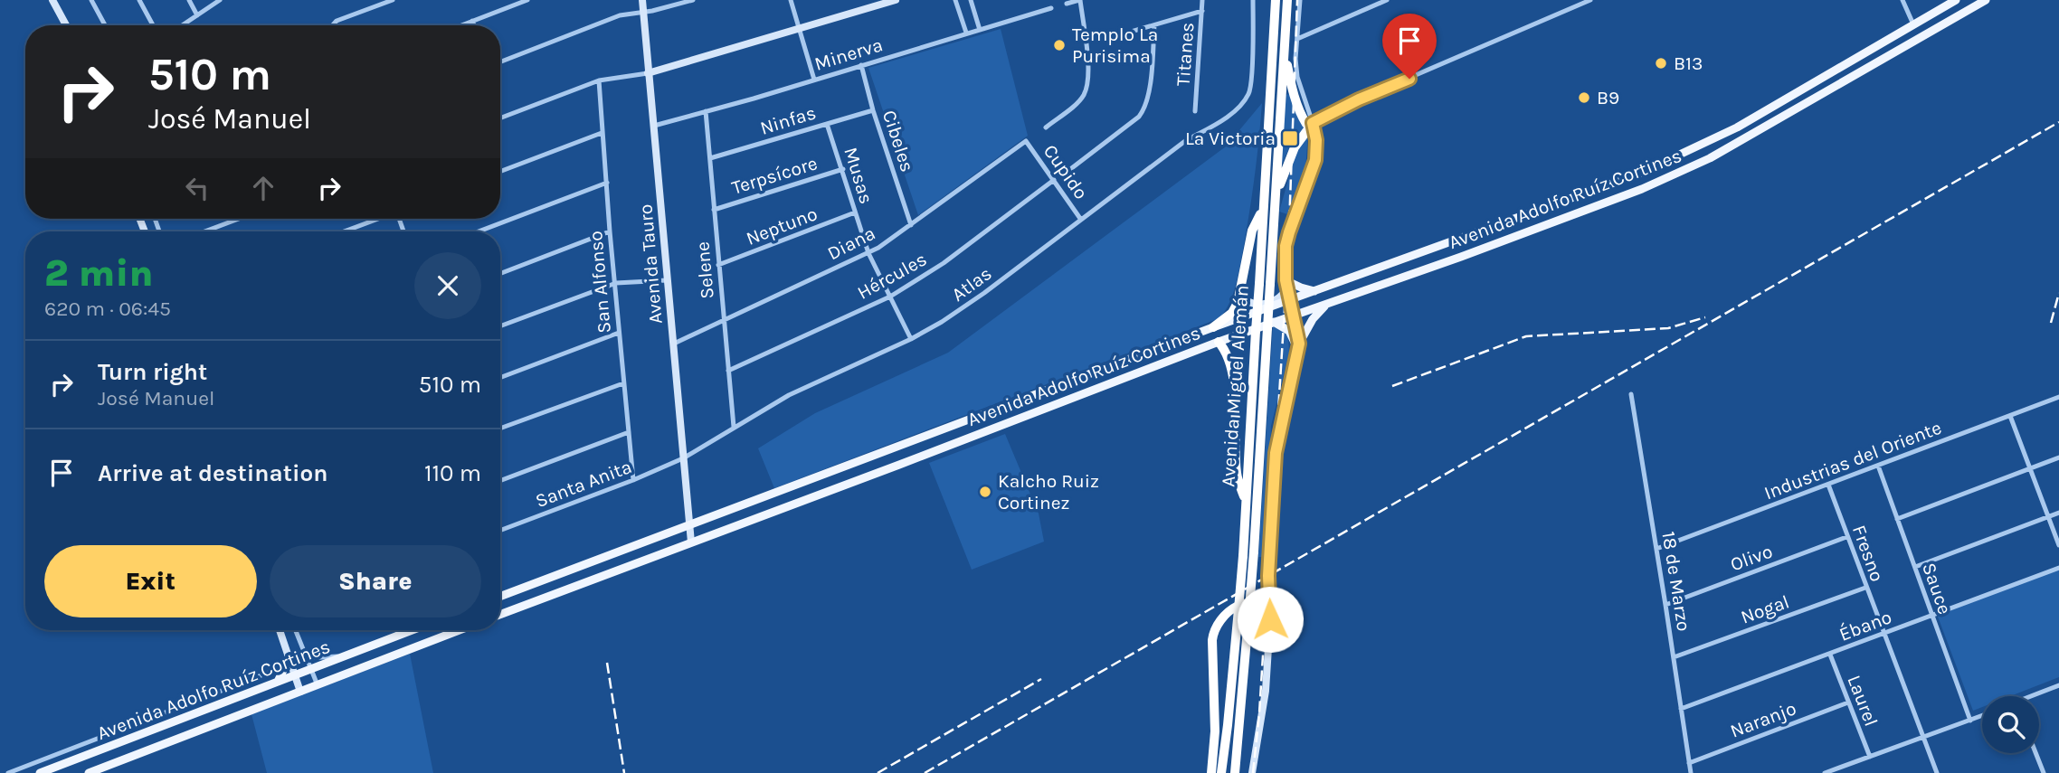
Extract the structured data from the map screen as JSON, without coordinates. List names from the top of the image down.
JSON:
{
  "streets": {
    "highway": ["Avenida Miguel Alemán"],
    "main road": ["Avenida Adolfo Ruíz Cortines"],
    "street": [
      "Minerva",
      "Titanes",
      "Ninfas",
      "Cibeles",
      "Cupido",
      "Terpsícore",
      "Musas",
      "Neptuno",
      "Diana",
      "Avenida Tauro",
      "Selene",
      "Hércules",
      "San Alfonso",
      "Atlas",
      "Industrias del Oriente",
      "Santa Anita",
      "Fresno",
      "Olivo",
      "18 de Marzo",
      "Sauce",
      "Nogal",
      "Ébano",
      "Laurel",
      "Naranjo"
    ]
  },
  "crossings": [
    ["Minerva", "Cibeles"],
    ["Minerva", "Avenida Tauro"],
    ["Minerva", "Selene"],
    ["Ninfas", "Cibeles"],
    ["Ninfas", "Musas"],
    ["Ninfas", "Selene"],
    ["Cibeles", "Diana"],
    ["Cupido", "Diana"],
    ["Cupido", "Hércules"],
    ["Cupido", "Atlas"],
    ["Terpsícore", "Musas"],
    ["Terpsícore", "Selene"],
    ["Musas", "Neptuno"],
    ["Musas", "Diana"],
    ["Musas", "Hércules"],
    ["Musas", "Atlas"],
    ["Avenida Adolfo Ruíz Cortines", "Avenida Tauro"],
    ["Avenida Adolfo Ruíz Cortines", "Avenida Miguel Alemán"],
    ["Neptuno", "Selene"],
    ["Diana", "Avenida Tauro"],
    ["Diana", "Selene"],
    ["Avenida Tauro", "Atlas"],
    ["Avenida Tauro", "Santa Anita"],
    ["Selene", "Hércules"],
    ["Selene", "Atlas"],
    ["San Alfonso", "Santa Anita"],
    ["Atlas", "Santa Anita"],
    ["Industrias del Oriente", "Fresno"],
    ["Industrias del Oriente", "18 de Marzo"],
    ["Industrias del Oriente", "Sauce"],
    ["Fresno", "Olivo"],
    ["Fresno", "Nogal"],
    ["Fresno", "Ébano"],
    ["Olivo", "18 de Marzo"],
    ["18 de Marzo", "Nogal"],
    ["18 de Marzo", "Ébano"],
    ["18 de Marzo", "Naranjo"],
    ["Sauce", "Ébano"],
    ["Ébano", "Laurel"],
    ["Laurel", "Naranjo"]
  ],
  "places": {
    "other": [
      "Templo La Purisima",
      "B13",
      "B9",
      "Kalcho Ruiz Cortinez"
    ],
    "transit": ["La Victoria"]
  },
  "page": {
    "turn": ["510 m", "José Manuel"],
    "heading": ["2 min", "620 m · 06:45"],
    "list": [
      {
        "name": "Turn right",
        "note": "José Manuel",
        "value": "510 m"
      },
      {
        "name": "Arrive at destination",
        "value": "110 m"
      }
    ],
    "buttons": ["Exit", "Share"]
  }
}
